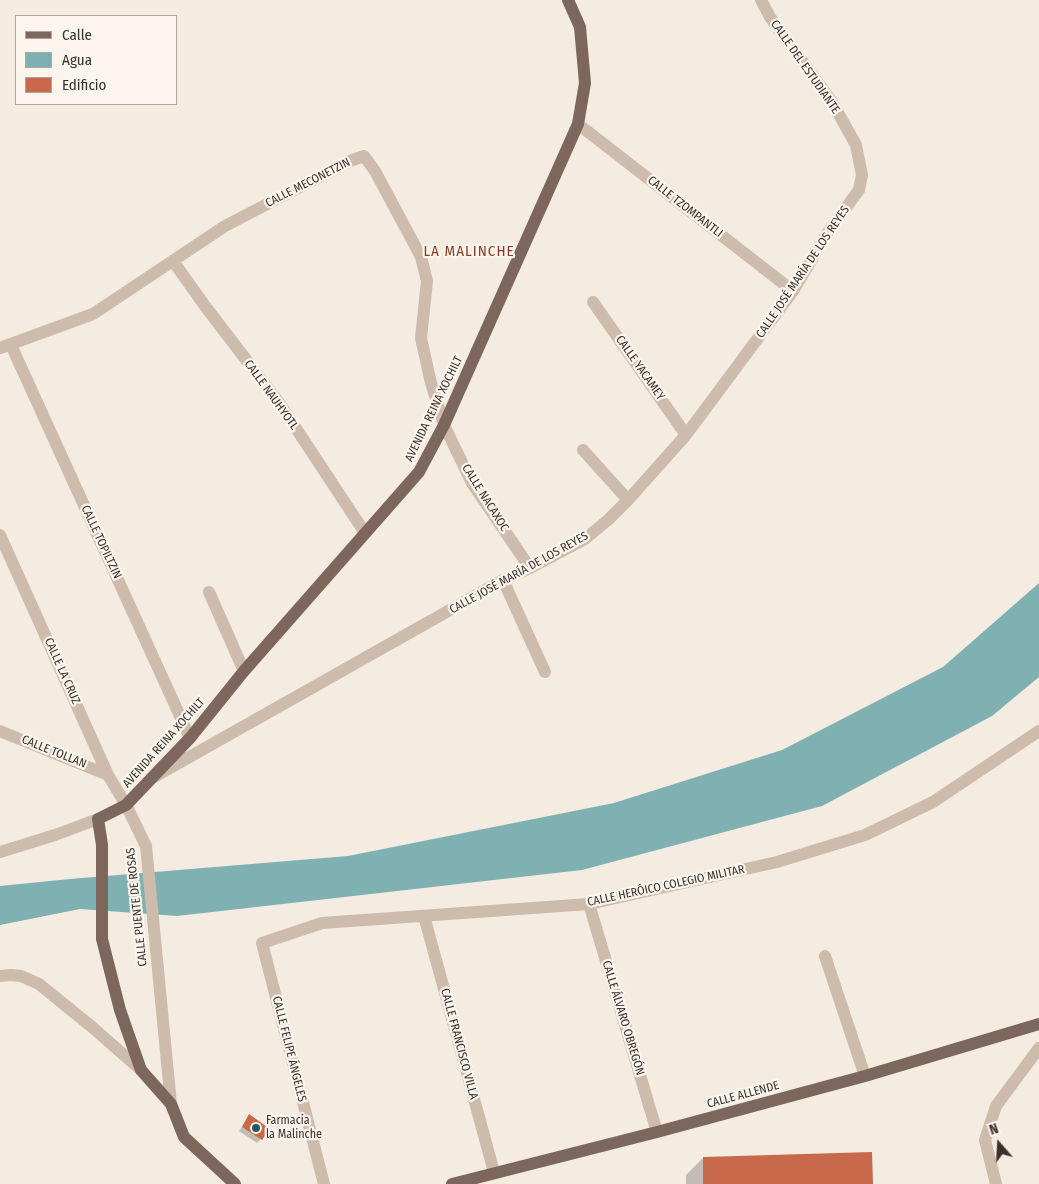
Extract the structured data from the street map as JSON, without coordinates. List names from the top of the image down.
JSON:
{
  "streets": {
    "main road": ["AVENIDA REINA XOCHILT", "CALLE PUENTE DE ROSAS", "CALLE ALLENDE"],
    "street": [
      "CALLE DEL ESTUDIANTE",
      "CALLE MECONETZIN",
      "CALLE TZOMPANTLI",
      "CALLE JOSÉ MARÍA DE LOS REYES",
      "CALLE YACAMEY",
      "CALLE NAUHYOTL",
      "CALLE NACAXOC",
      "CALLE TOPILTZIN",
      "CALLE LA CRUZ",
      "CALLE TOLLAN",
      "CALLE HERÓICO COLEGIO MILITAR",
      "CALLE ÁLVARO OBREGÓN",
      "CALLE FRANCISCO VILLA",
      "CALLE FELIPE ÁNGELES"
    ]
  },
  "crossings": [
    ["CALLE DEL ESTUDIANTE", "CALLE JOSÉ MARÍA DE LOS REYES"],
    ["CALLE MECONETZIN", "CALLE NAUHYOTL"],
    ["CALLE MECONETZIN", "AVENIDA REINA XOCHILT"],
    ["CALLE MECONETZIN", "CALLE NACAXOC"],
    ["CALLE MECONETZIN", "CALLE TOPILTZIN"],
    ["CALLE TZOMPANTLI", "CALLE JOSÉ MARÍA DE LOS REYES"],
    ["CALLE TZOMPANTLI", "AVENIDA REINA XOCHILT"],
    ["CALLE JOSÉ MARÍA DE LOS REYES", "CALLE YACAMEY"],
    ["CALLE JOSÉ MARÍA DE LOS REYES", "AVENIDA REINA XOCHILT"],
    ["CALLE JOSÉ MARÍA DE LOS REYES", "CALLE NACAXOC"],
    ["CALLE NAUHYOTL", "AVENIDA REINA XOCHILT"],
    ["AVENIDA REINA XOCHILT", "CALLE NACAXOC"],
    ["AVENIDA REINA XOCHILT", "CALLE TOPILTZIN"],
    ["AVENIDA REINA XOCHILT", "CALLE LA CRUZ"],
    ["AVENIDA REINA XOCHILT", "CALLE PUENTE DE ROSAS"],
    ["CALLE LA CRUZ", "CALLE TOLLAN"],
    ["CALLE LA CRUZ", "CALLE PUENTE DE ROSAS"],
    ["CALLE HERÓICO COLEGIO MILITAR", "CALLE ÁLVARO OBREGÓN"],
    ["CALLE HERÓICO COLEGIO MILITAR", "CALLE FRANCISCO VILLA"],
    ["CALLE HERÓICO COLEGIO MILITAR", "CALLE FELIPE ÁNGELES"],
    ["CALLE ÁLVARO OBREGÓN", "CALLE ALLENDE"],
    ["CALLE FRANCISCO VILLA", "CALLE ALLENDE"]
  ],
  "districts": ["LA MALINCHE"],
  "places": ["Farmacia la Malinche"],
  "legend": ["Calle", "Agua", "Edificio"],
  "north": "top"
}
